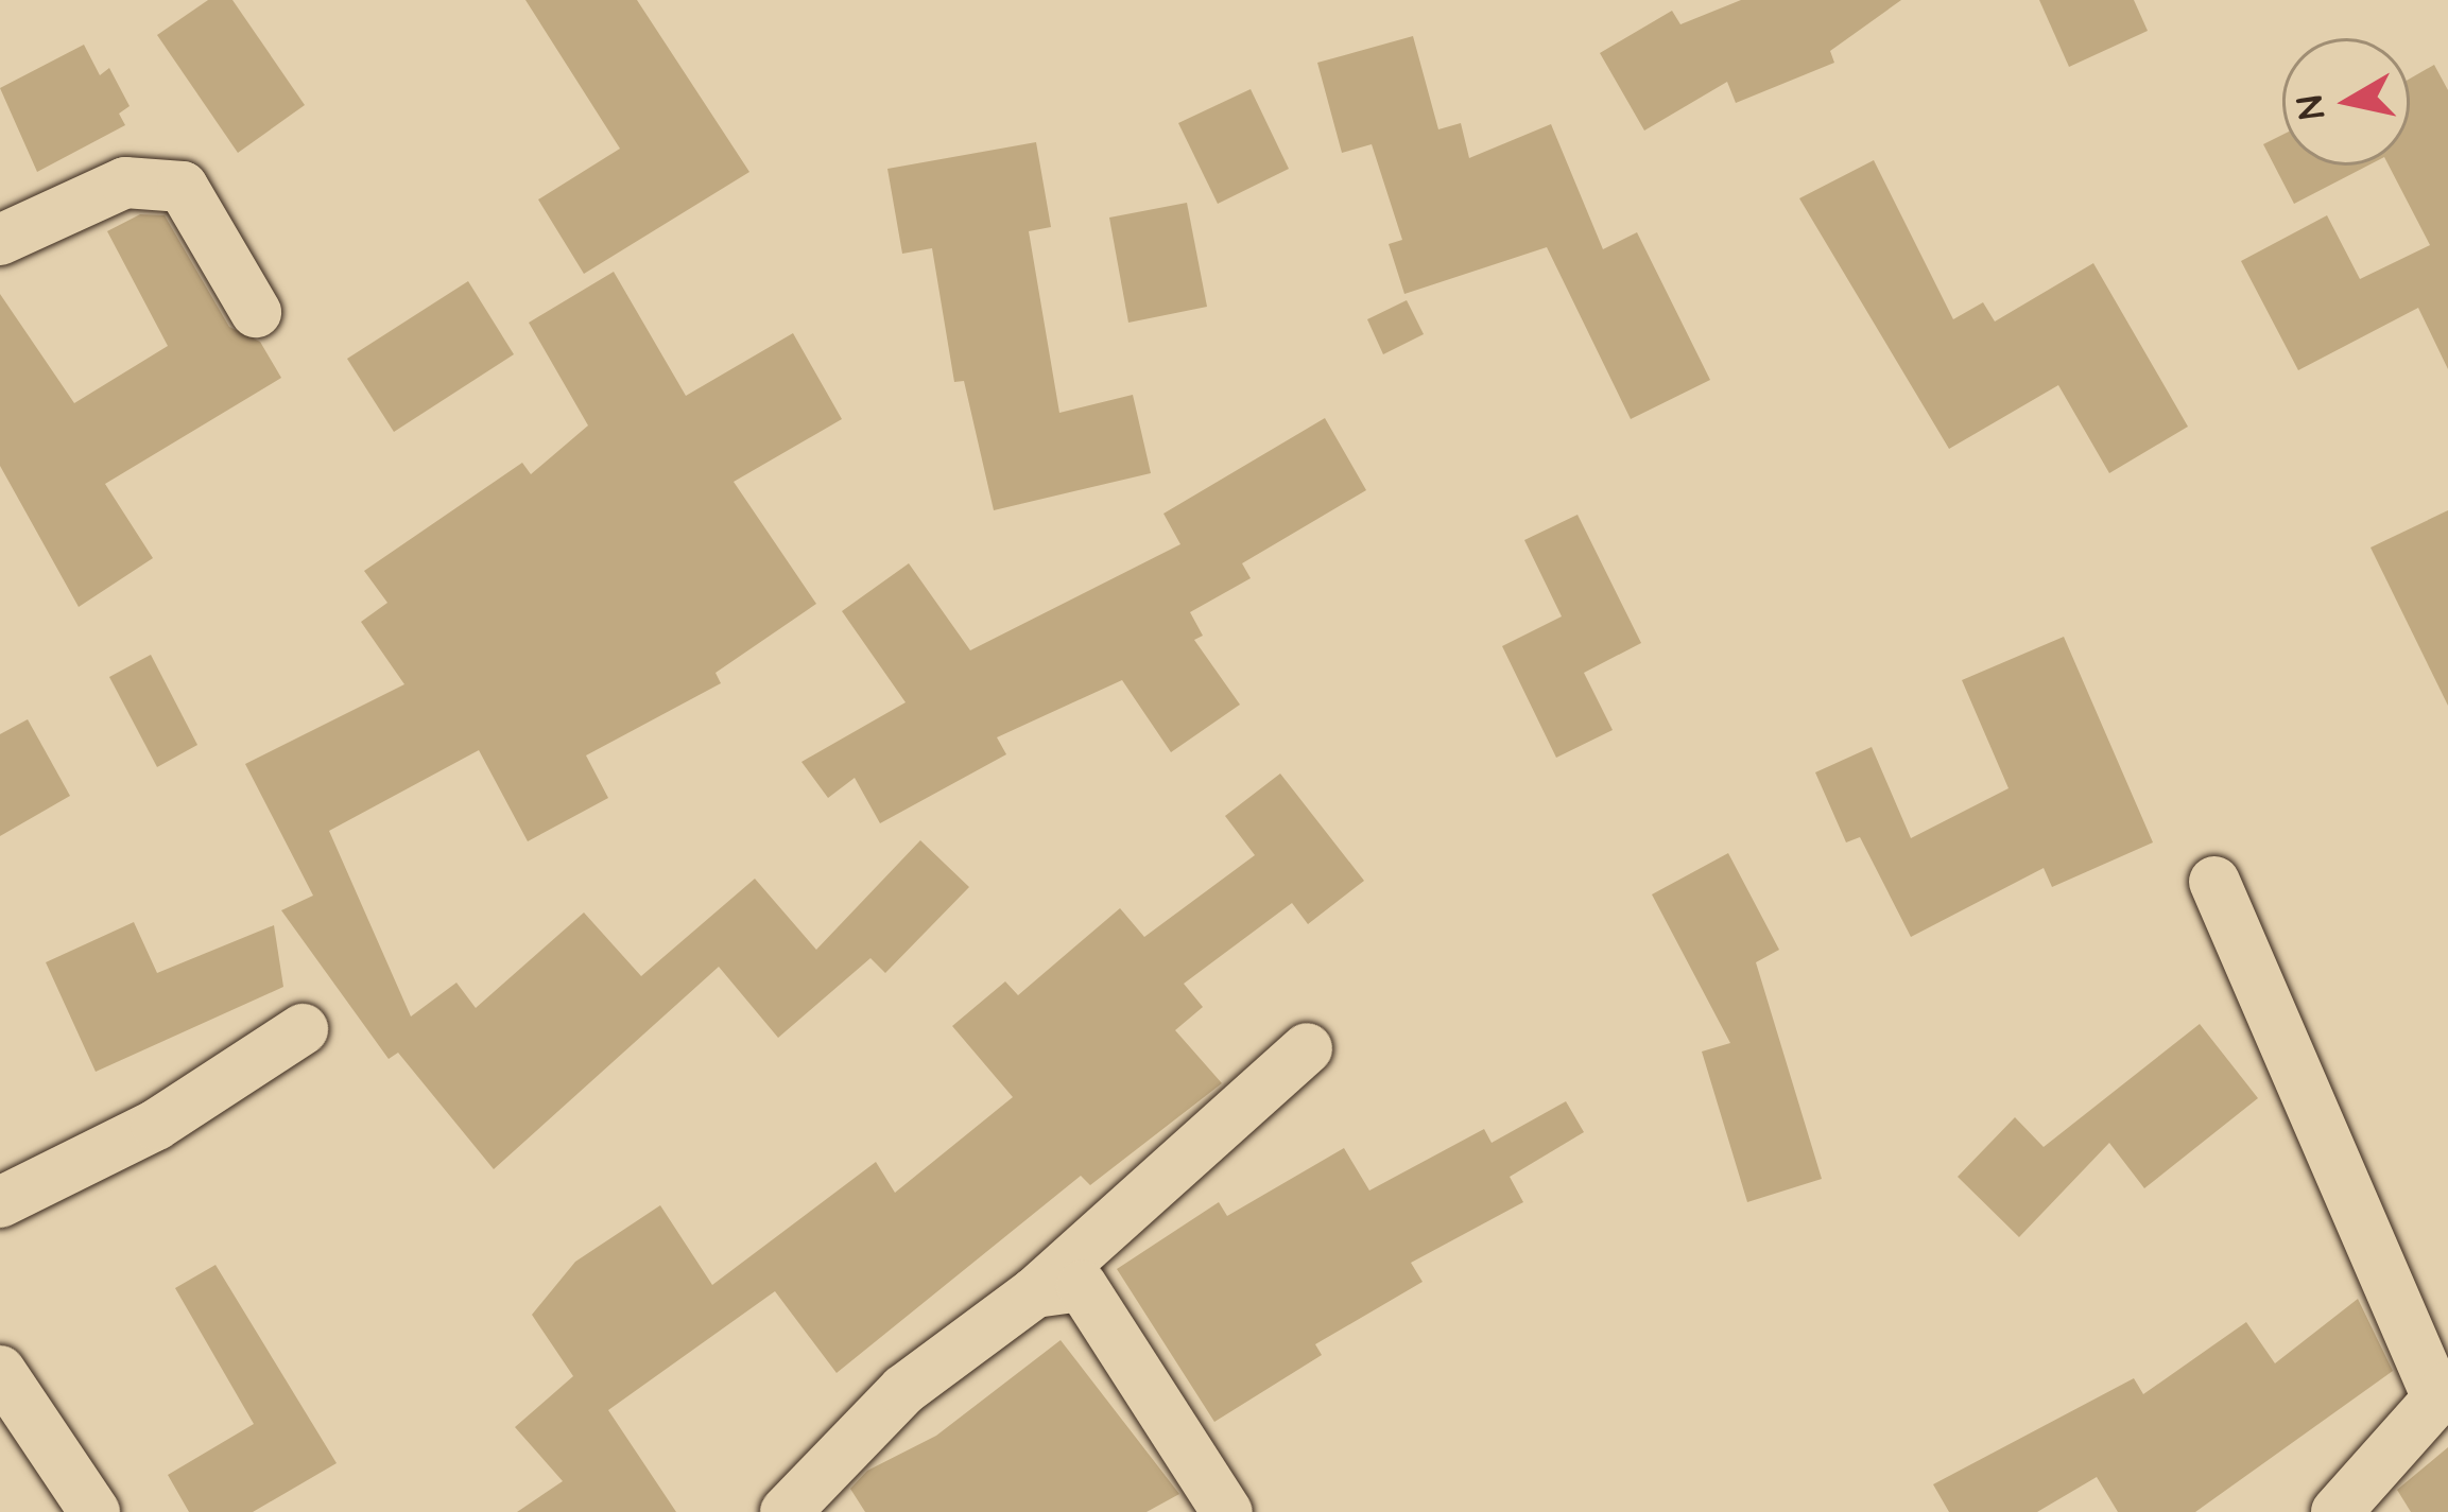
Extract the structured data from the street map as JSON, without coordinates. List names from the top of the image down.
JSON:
{
  "north": "left"
}
